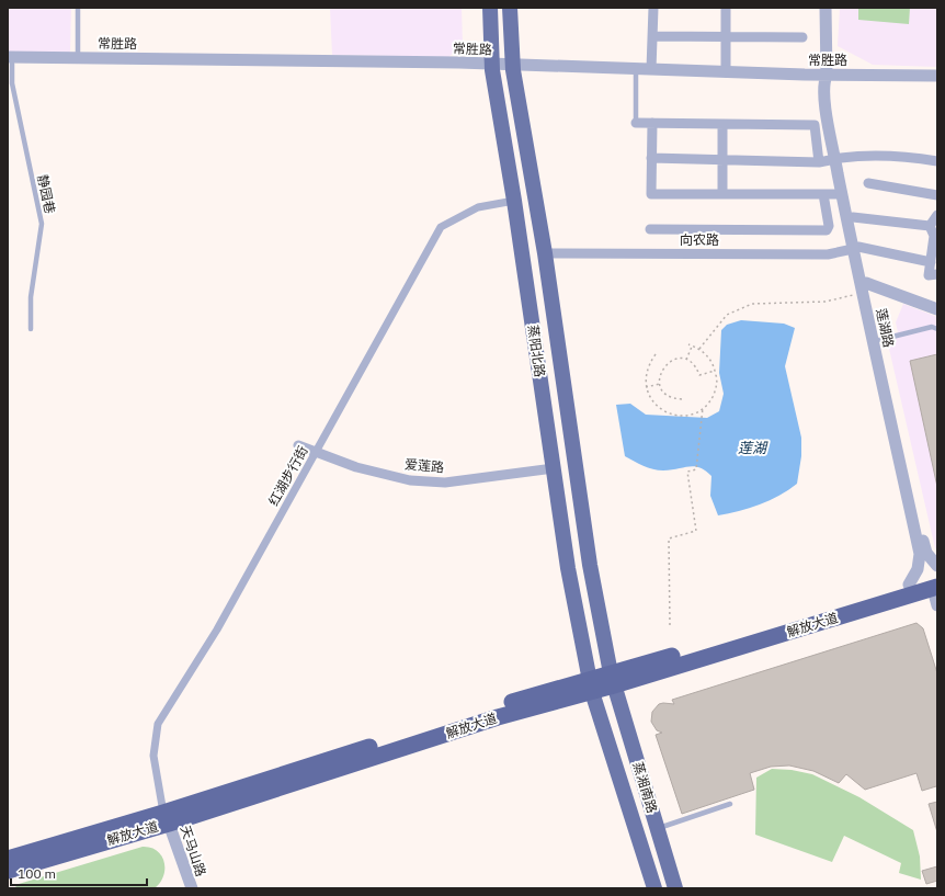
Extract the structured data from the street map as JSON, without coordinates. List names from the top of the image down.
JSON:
{
  "streets": {
    "highway": ["解放大道"],
    "main road": ["蒸阳北路", "蒸湘南路"],
    "street": [
      "常胜路",
      "向农路",
      "莲湖路",
      "爱莲路",
      "红湖步行街",
      "天马山路"
    ],
    "lane": ["静园巷"]
  },
  "crossings": [
    ["常胜路", "静园巷"],
    ["常胜路", "莲湖路"],
    ["常胜路", "蒸阳北路"],
    ["向农路", "莲湖路"],
    ["向农路", "蒸阳北路"],
    ["莲湖路", "解放大道"],
    ["蒸阳北路", "爱莲路"],
    ["蒸阳北路", "红湖步行街"],
    ["蒸阳北路", "解放大道"],
    ["蒸阳北路", "蒸湘南路"],
    ["爱莲路", "红湖步行街"],
    ["红湖步行街", "解放大道"],
    ["红湖步行街", "天马山路"],
    ["解放大道", "蒸湘南路"],
    ["解放大道", "天马山路"]
  ],
  "water": ["莲湖"],
  "scale_bar": "100 m"
}
